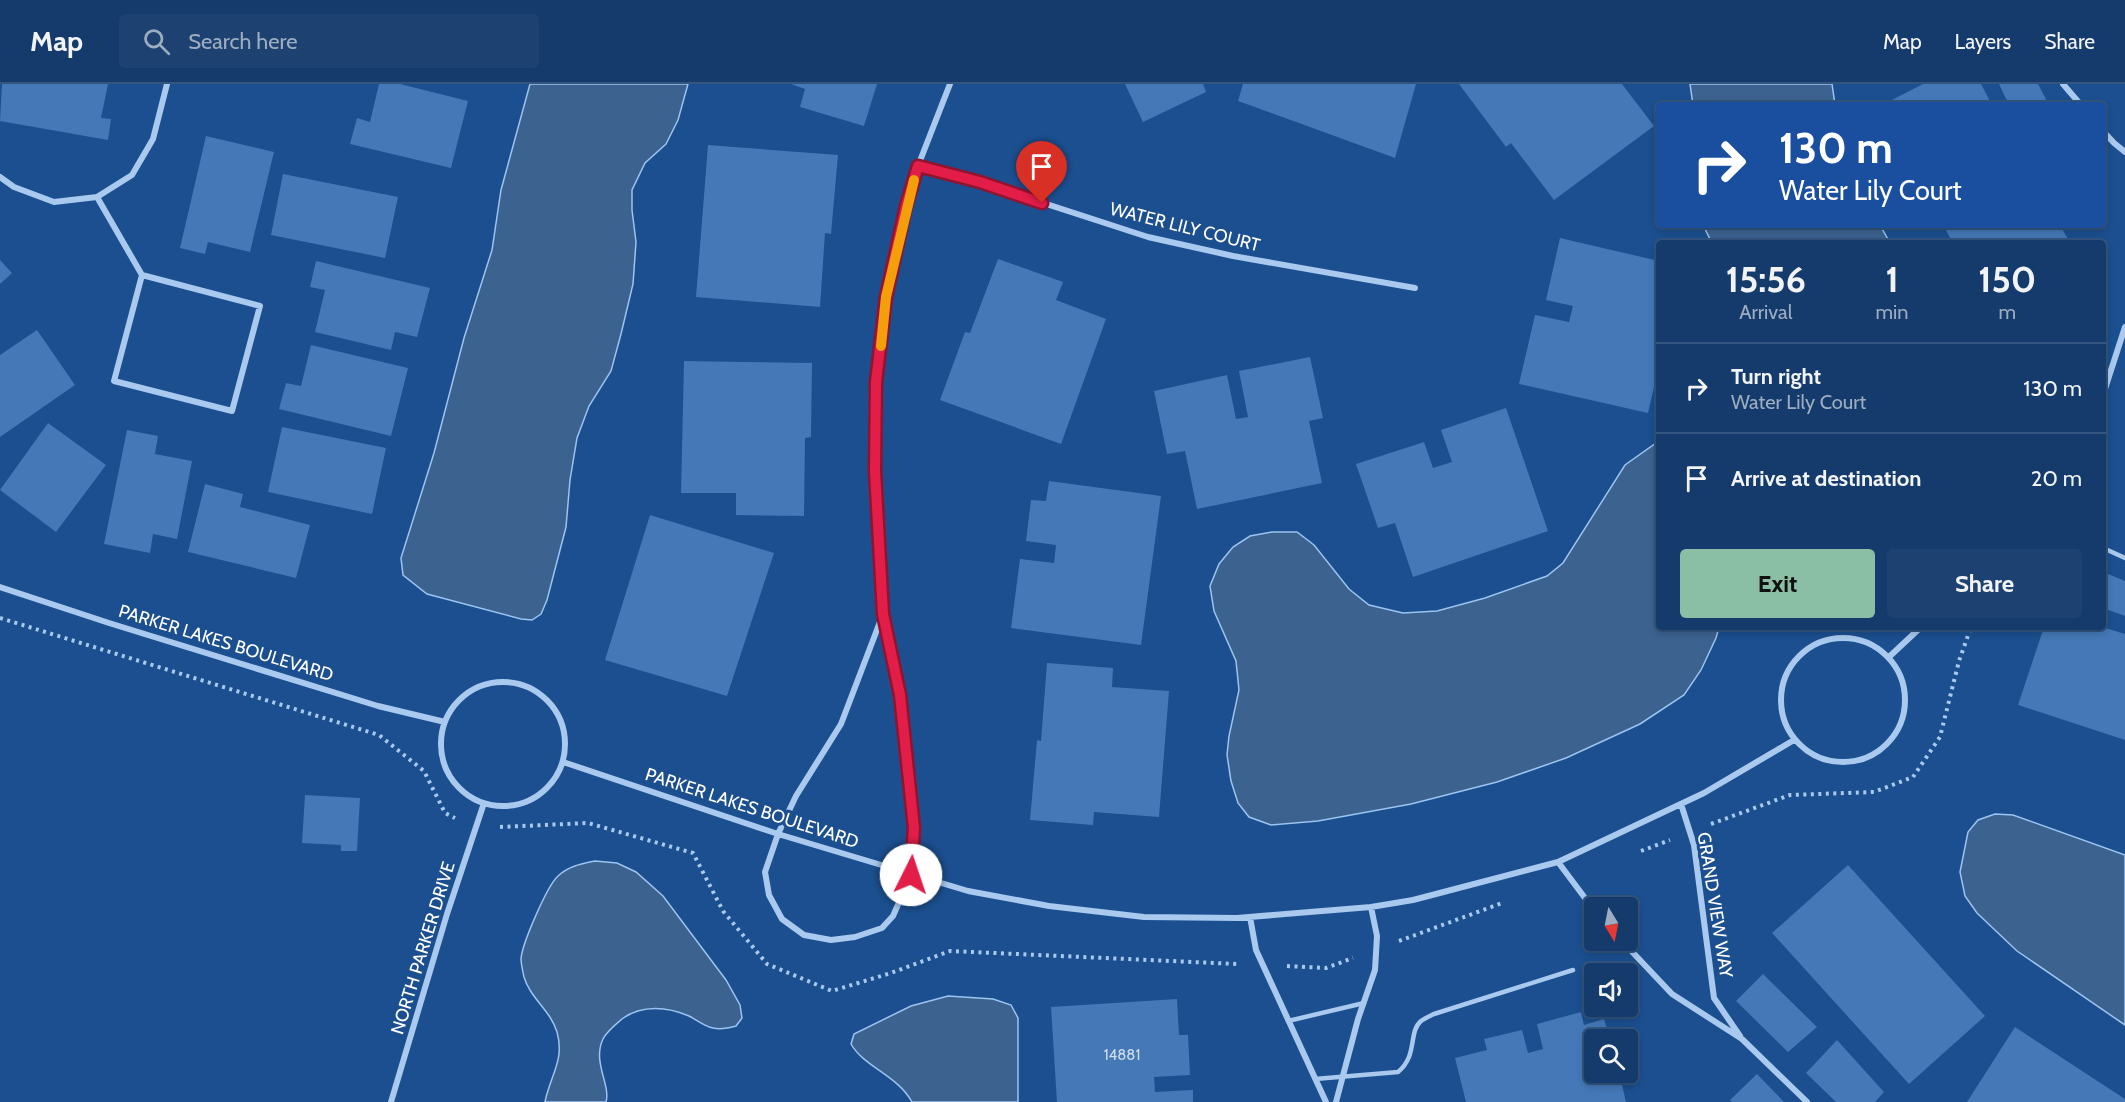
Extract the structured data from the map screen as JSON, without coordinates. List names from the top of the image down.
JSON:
{
  "streets": {
    "street": [
      "WATER LILY COURT",
      "PARKER LAKES BOULEVARD",
      "GRAND VIEW WAY",
      "NORTH PARKER DRIVE"
    ]
  },
  "crossings": [
    ["PARKER LAKES BOULEVARD", "GRAND VIEW WAY"],
    ["PARKER LAKES BOULEVARD", "NORTH PARKER DRIVE"]
  ],
  "house_numbers": ["14881"],
  "north": "bottom",
  "page": {
    "header": "Map",
    "search": "Search here",
    "nav": ["Map", "Layers", "Share"],
    "turn": ["130 m", "Water Lily Court"],
    "eta": [
      "15:56",
      "Arrival",
      "1",
      "min",
      "150",
      "m"
    ],
    "list": [
      {
        "name": "Turn right",
        "note": "Water Lily Court",
        "value": "130 m"
      },
      {
        "name": "Arrive at destination",
        "value": "20 m"
      }
    ],
    "buttons": ["Exit", "Share"]
  }
}
